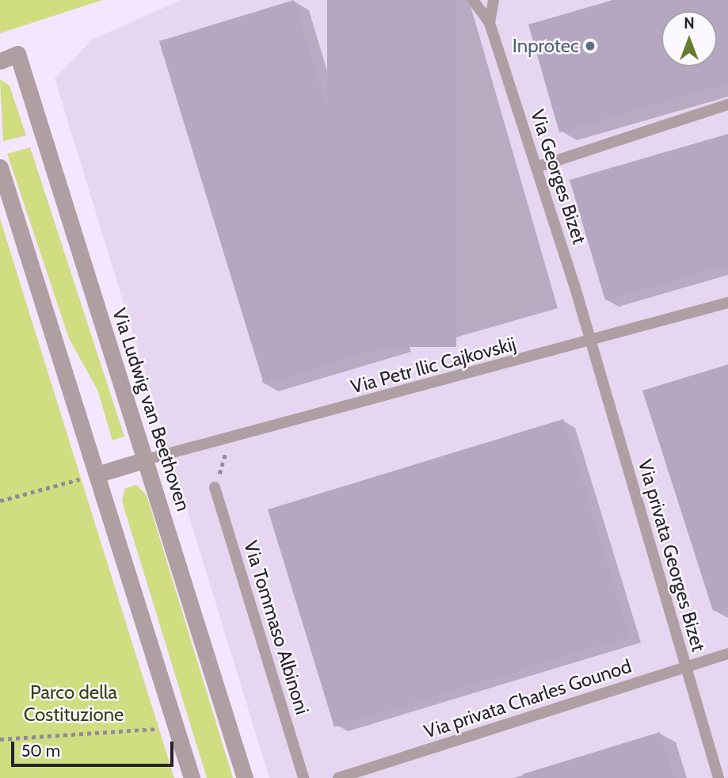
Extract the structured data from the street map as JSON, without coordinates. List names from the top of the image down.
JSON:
{
  "streets": {
    "street": ["Via Ludwig van Beethoven"],
    "lane": [
      "Via Georges Bizet",
      "Via Petr Ilic Cajkovskij",
      "Via privata Georges Bizet",
      "Via Tommaso Albinoni",
      "Via privata Charles Gounod"
    ]
  },
  "crossings": [
    ["Via Georges Bizet", "Via Petr Ilic Cajkovskij"],
    ["Via Georges Bizet", "Via privata Georges Bizet"],
    ["Via Petr Ilic Cajkovskij", "Via Ludwig van Beethoven"],
    ["Via Petr Ilic Cajkovskij", "Via privata Georges Bizet"],
    ["Via privata Georges Bizet", "Via privata Charles Gounod"]
  ],
  "parks": ["Parco della Costituzione"],
  "places": ["Inprotec"],
  "scale_bar": "50 m",
  "north": "top"
}
